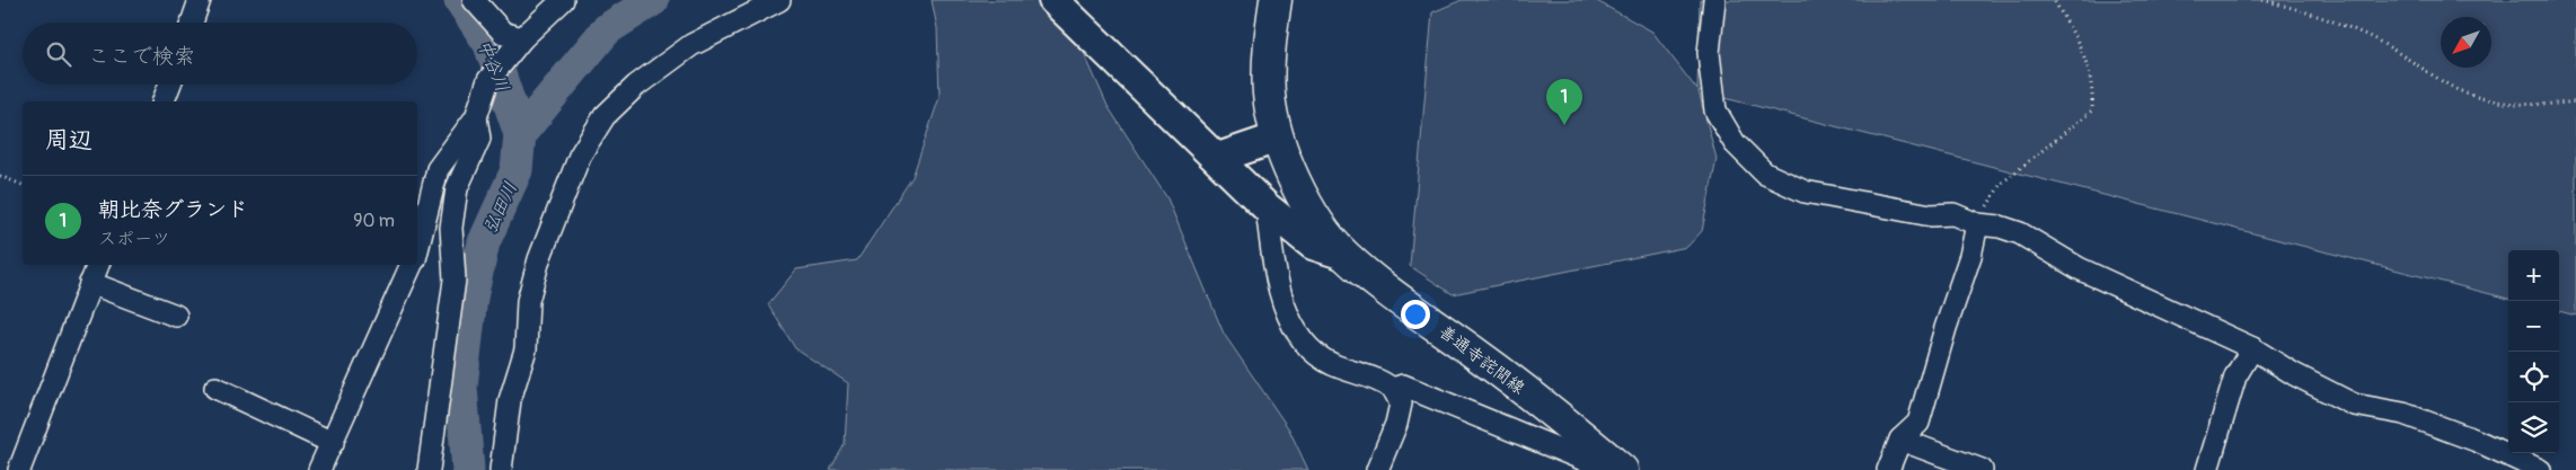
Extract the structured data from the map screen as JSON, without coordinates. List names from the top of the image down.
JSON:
{
  "streets": {
    "main road": ["善通寺詫間線"]
  },
  "water": ["中谷川", "弘田川"],
  "north": "bottom left",
  "page": {
    "search": "ここで検索",
    "pins": "1",
    "heading": "周辺",
    "list": [
      {
        "mark": "1",
        "name": "朝比奈グランド",
        "note": "スポーツ",
        "value": "90 m"
      }
    ],
    "map_buttons": ["+", "−"]
  }
}
